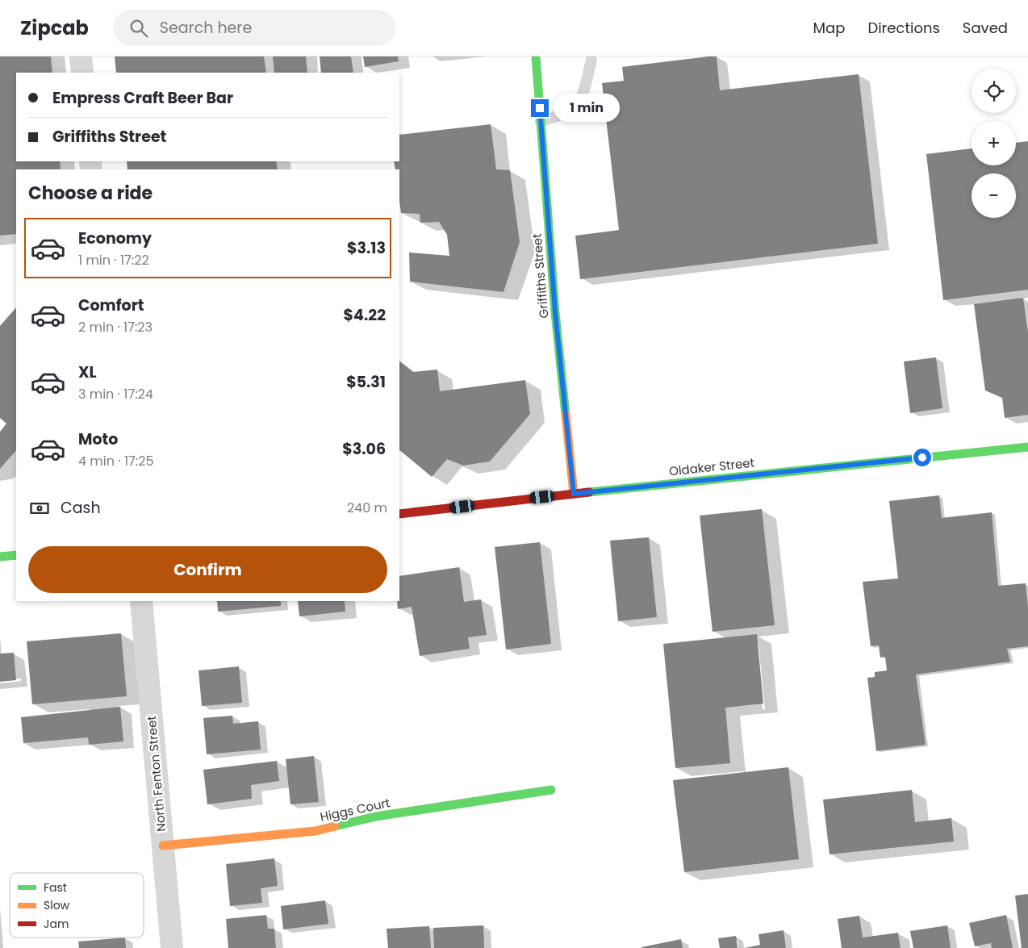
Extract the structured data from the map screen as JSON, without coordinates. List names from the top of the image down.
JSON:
{
  "streets": {
    "street": [
      "Griffiths Street",
      "Oldaker Street",
      "North Fenton Street",
      "Higgs Court"
    ]
  },
  "crossings": [
    ["Griffiths Street", "Oldaker Street"],
    ["North Fenton Street", "Higgs Court"]
  ],
  "legend": ["Fast", "Slow", "Jam"],
  "page": {
    "header": "Zipcab",
    "search": "Search here",
    "nav": ["Map", "Directions", "Saved"],
    "map_buttons": ["+", "−"],
    "banner": ["Empress Craft Beer Bar", "Griffiths Street"],
    "bubble": "1 min",
    "heading": "Choose a ride",
    "list": [
      {
        "name": "Economy",
        "note": "1 min · 17:22",
        "value": "$3.13"
      },
      {
        "name": "Comfort",
        "note": "2 min · 17:23",
        "value": "$4.22"
      },
      {
        "name": "XL",
        "note": "3 min · 17:24",
        "value": "$5.31"
      },
      {
        "name": "Moto",
        "note": "4 min · 17:25",
        "value": "$3.06"
      }
    ],
    "pay": ["Cash", "240 m"],
    "buttons": "Confirm"
  }
}
